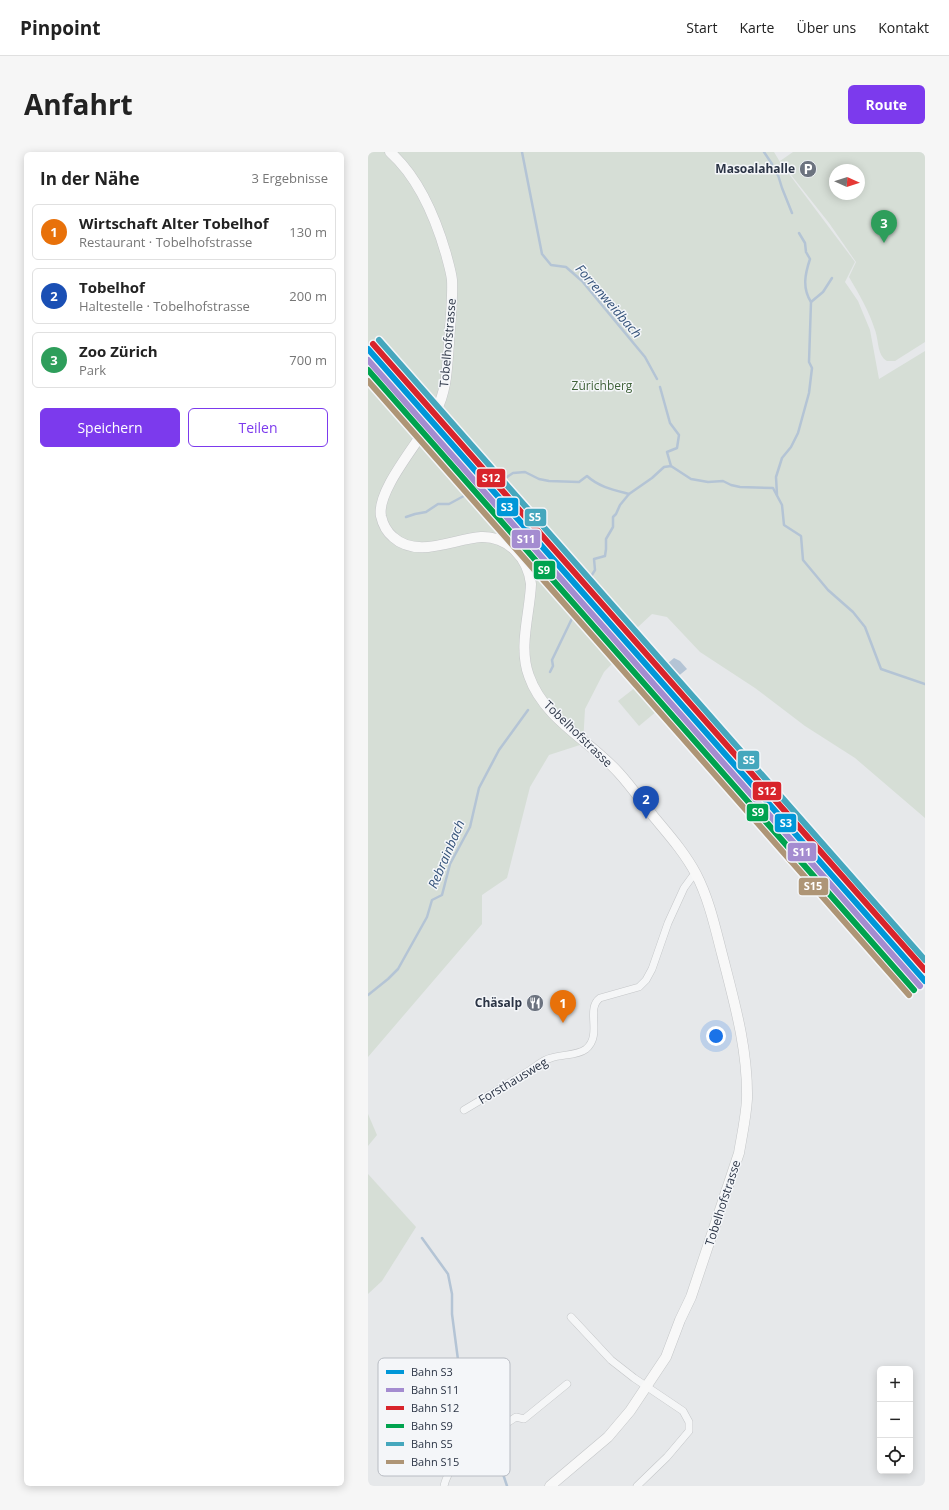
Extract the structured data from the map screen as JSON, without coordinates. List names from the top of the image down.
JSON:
{
  "streets": {
    "main road": ["Tobelhofstrasse"],
    "street": ["Forsthausweg"]
  },
  "crossings": [
    ["Tobelhofstrasse", "Forsthausweg"]
  ],
  "water": ["Forrenweidbach", "Rebrainbach"],
  "parks": ["Zürichberg"],
  "places": {
    "parking": ["Masoalahalle"],
    "restaurant": ["Chäsalp"]
  },
  "lines": [
    "rail line S5",
    "rail line S12",
    "rail line S3",
    "rail line S11",
    "rail line S9",
    "rail line S15"
  ],
  "legend": [
    "Bahn S3",
    "Bahn S11",
    "Bahn S12",
    "Bahn S9",
    "Bahn S5",
    "Bahn S15"
  ],
  "north": "right",
  "page": {
    "header": "Pinpoint",
    "nav": [
      "Start",
      "Karte",
      "Über uns",
      "Kontakt"
    ],
    "title": "Anfahrt",
    "buttons": [
      "Route",
      ["Speichern", "Teilen"]
    ],
    "heading": ["In der Nähe", "3 Ergebnisse"],
    "list": [
      {
        "mark": "1",
        "name": "Wirtschaft Alter Tobelhof",
        "note": "Restaurant · Tobelhofstrasse",
        "value": "130 m"
      },
      {
        "mark": "2",
        "name": "Tobelhof",
        "note": "Haltestelle · Tobelhofstrasse",
        "value": "200 m"
      },
      {
        "mark": "3",
        "name": "Zoo Zürich",
        "note": "Park",
        "value": "700 m"
      }
    ],
    "pins": ["3", "2", "1"],
    "map_buttons": ["+", "−"]
  }
}
